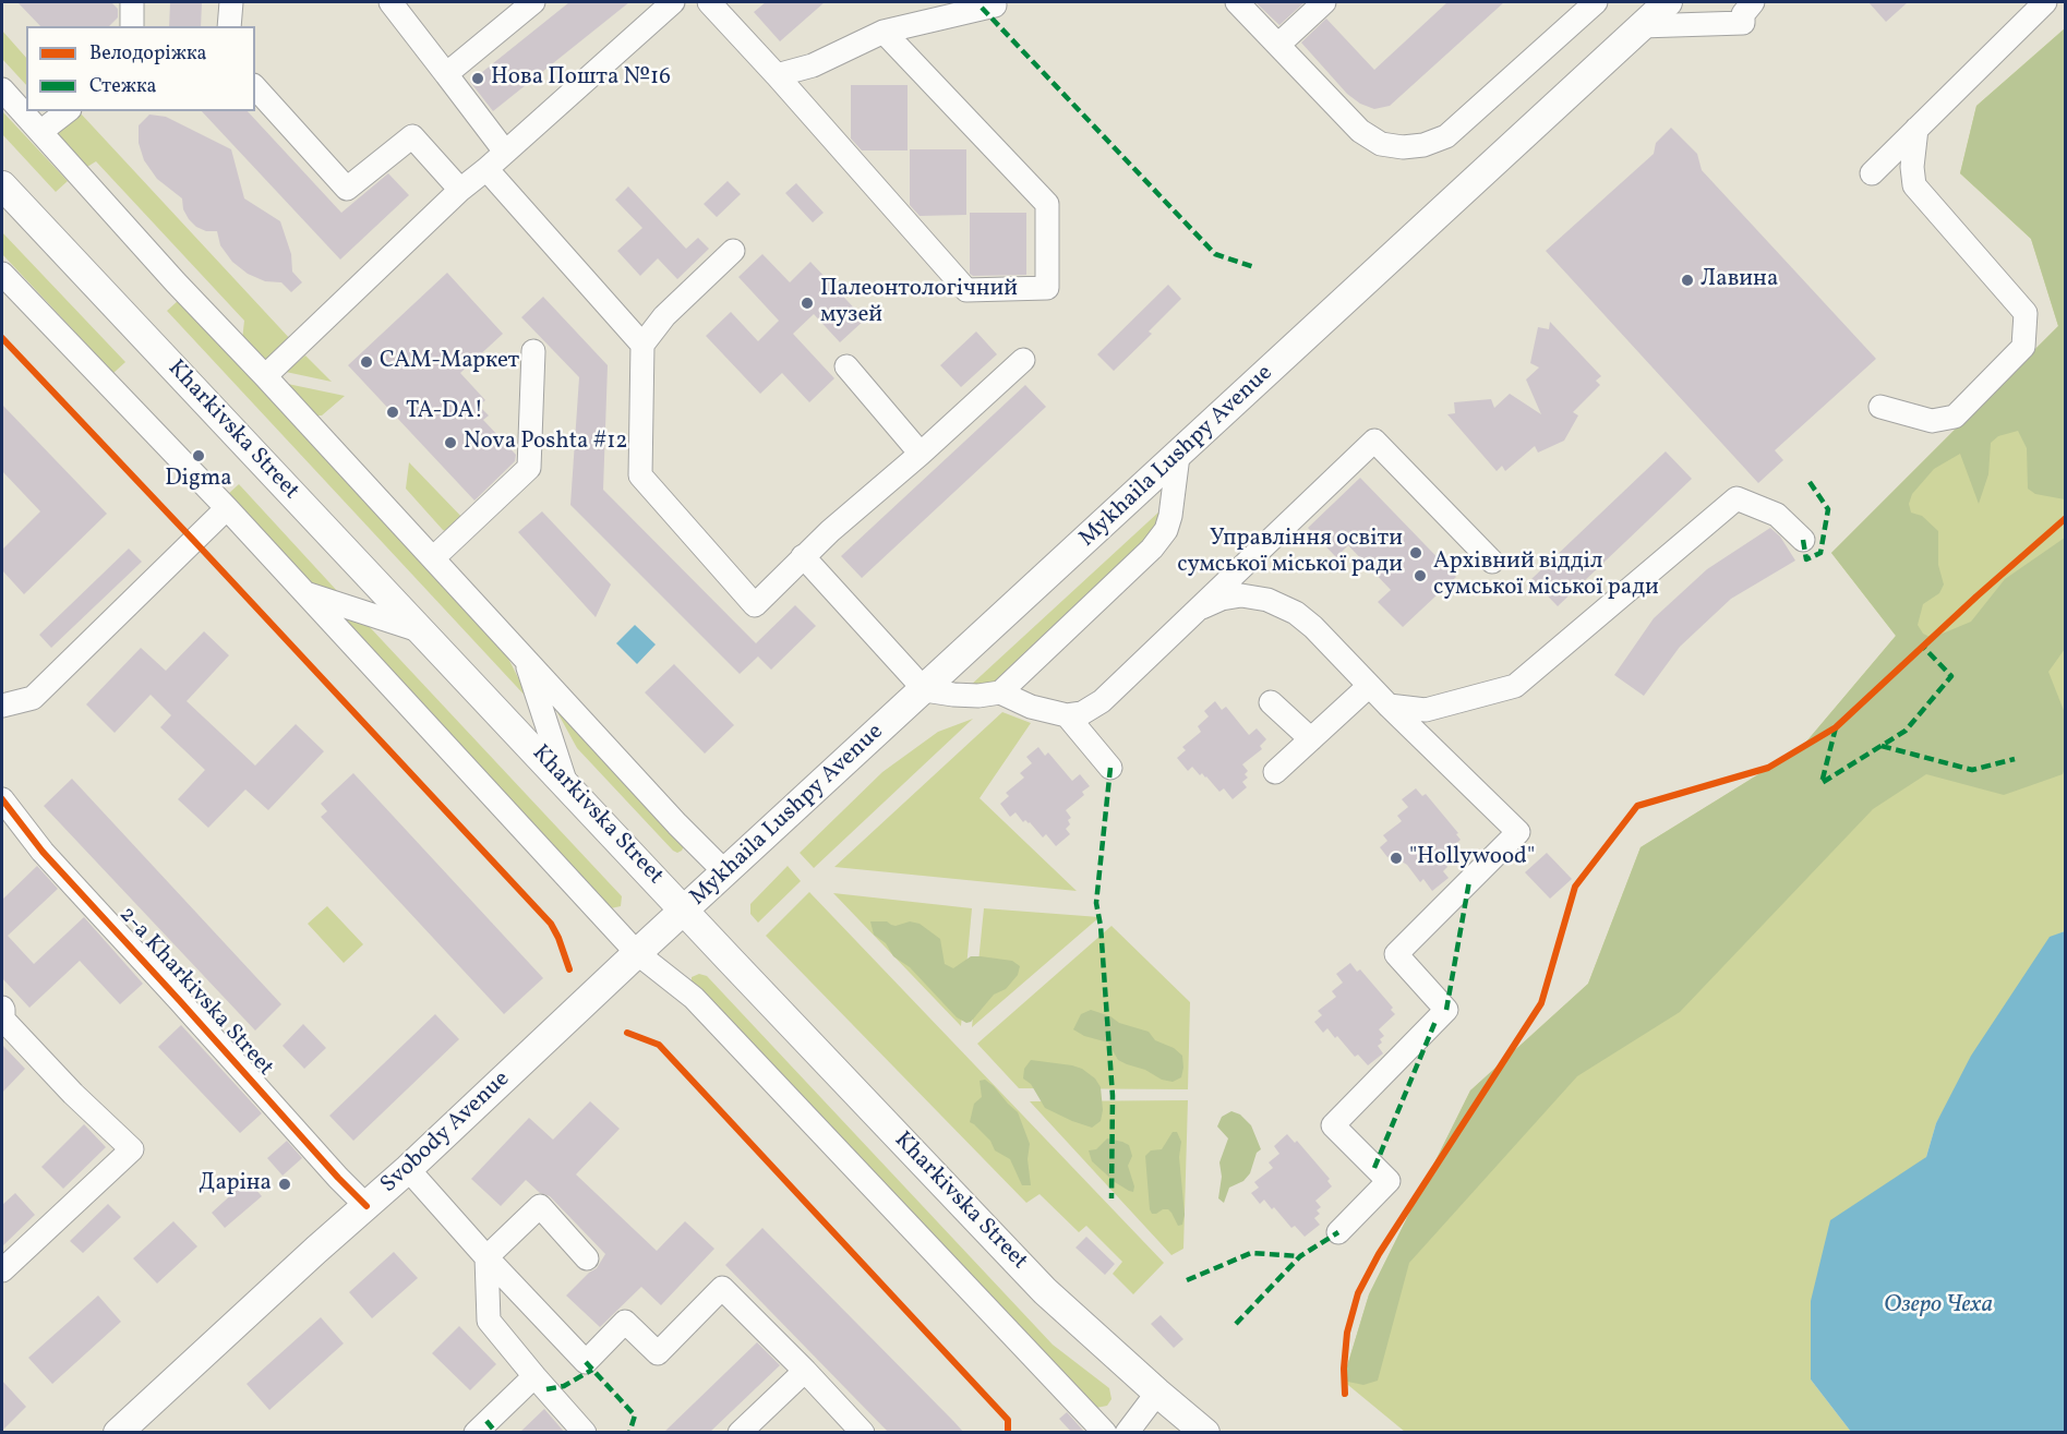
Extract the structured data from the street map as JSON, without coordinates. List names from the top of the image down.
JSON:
{
  "streets": {
    "main road": ["Kharkivska Street", "Mykhaila Lushpy Avenue", "Svobody Avenue"],
    "street": ["2-a Kharkivska Street"]
  },
  "crossings": [
    ["Kharkivska Street", "Mykhaila Lushpy Avenue"],
    ["Kharkivska Street", "Svobody Avenue"],
    ["Mykhaila Lushpy Avenue", "Svobody Avenue"],
    ["2-a Kharkivska Street", "Svobody Avenue"]
  ],
  "water": ["Озеро Чеха"],
  "places": [
    "Нова Пошта №16",
    "Лавина",
    "Палеонтологічний музей",
    "САМ-Маркет",
    "TA-DA!",
    "Nova Poshta #12",
    "Digma",
    "Управління освіти сумської міської ради",
    "Архівний відділ сумської міської ради",
    "\"Hollywood\"",
    "Даріна"
  ],
  "legend": ["Велодоріжка", "Стежка"]
}
